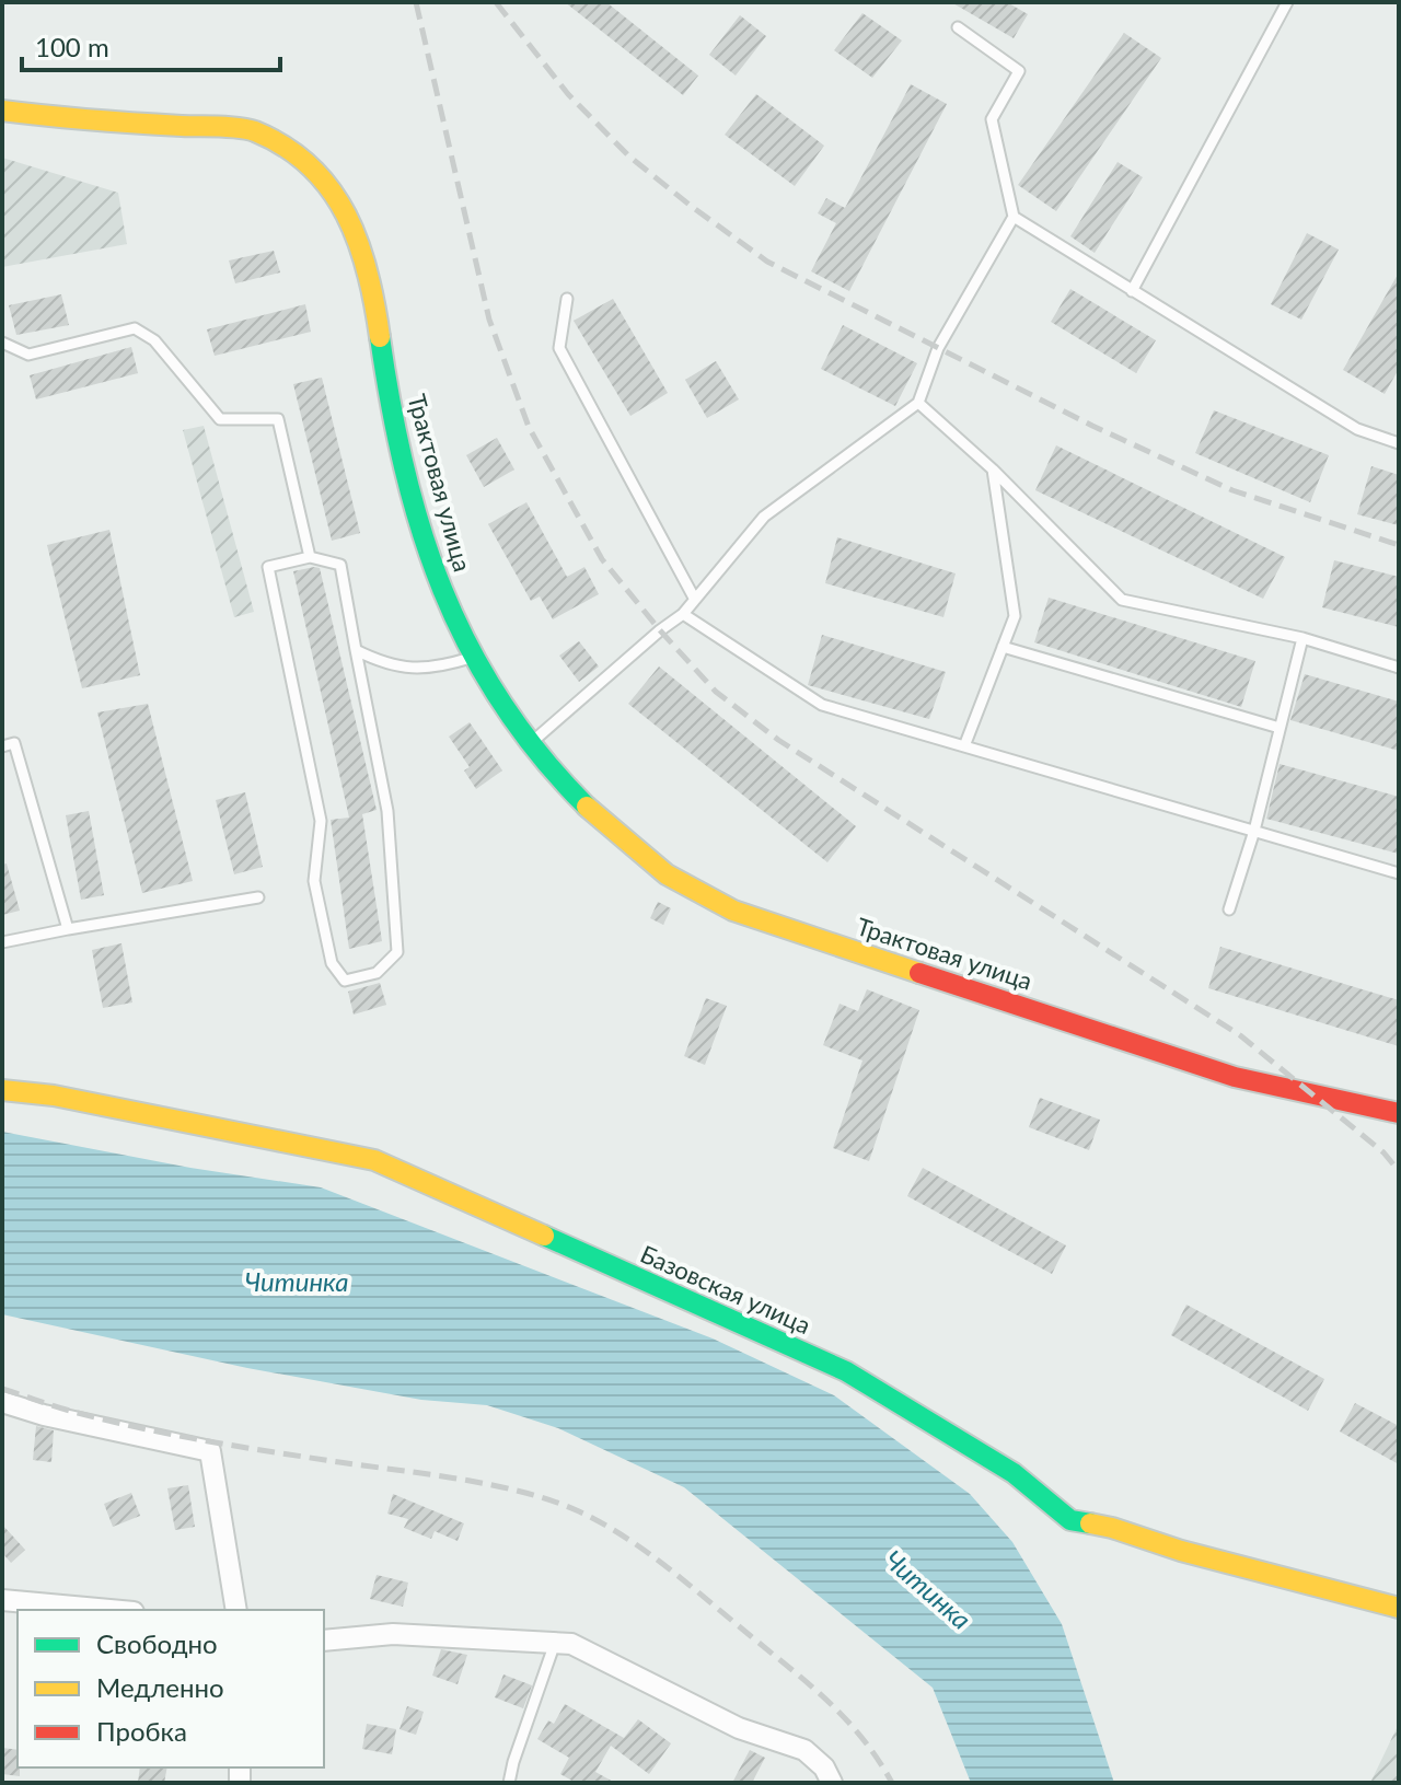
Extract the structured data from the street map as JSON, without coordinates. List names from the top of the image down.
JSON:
{
  "streets": {
    "main road": ["Трактовая улица", "Базовская улица"]
  },
  "water": ["Читинка"],
  "legend": ["Свободно", "Медленно", "Пробка"],
  "scale_bar": "100 m"
}
